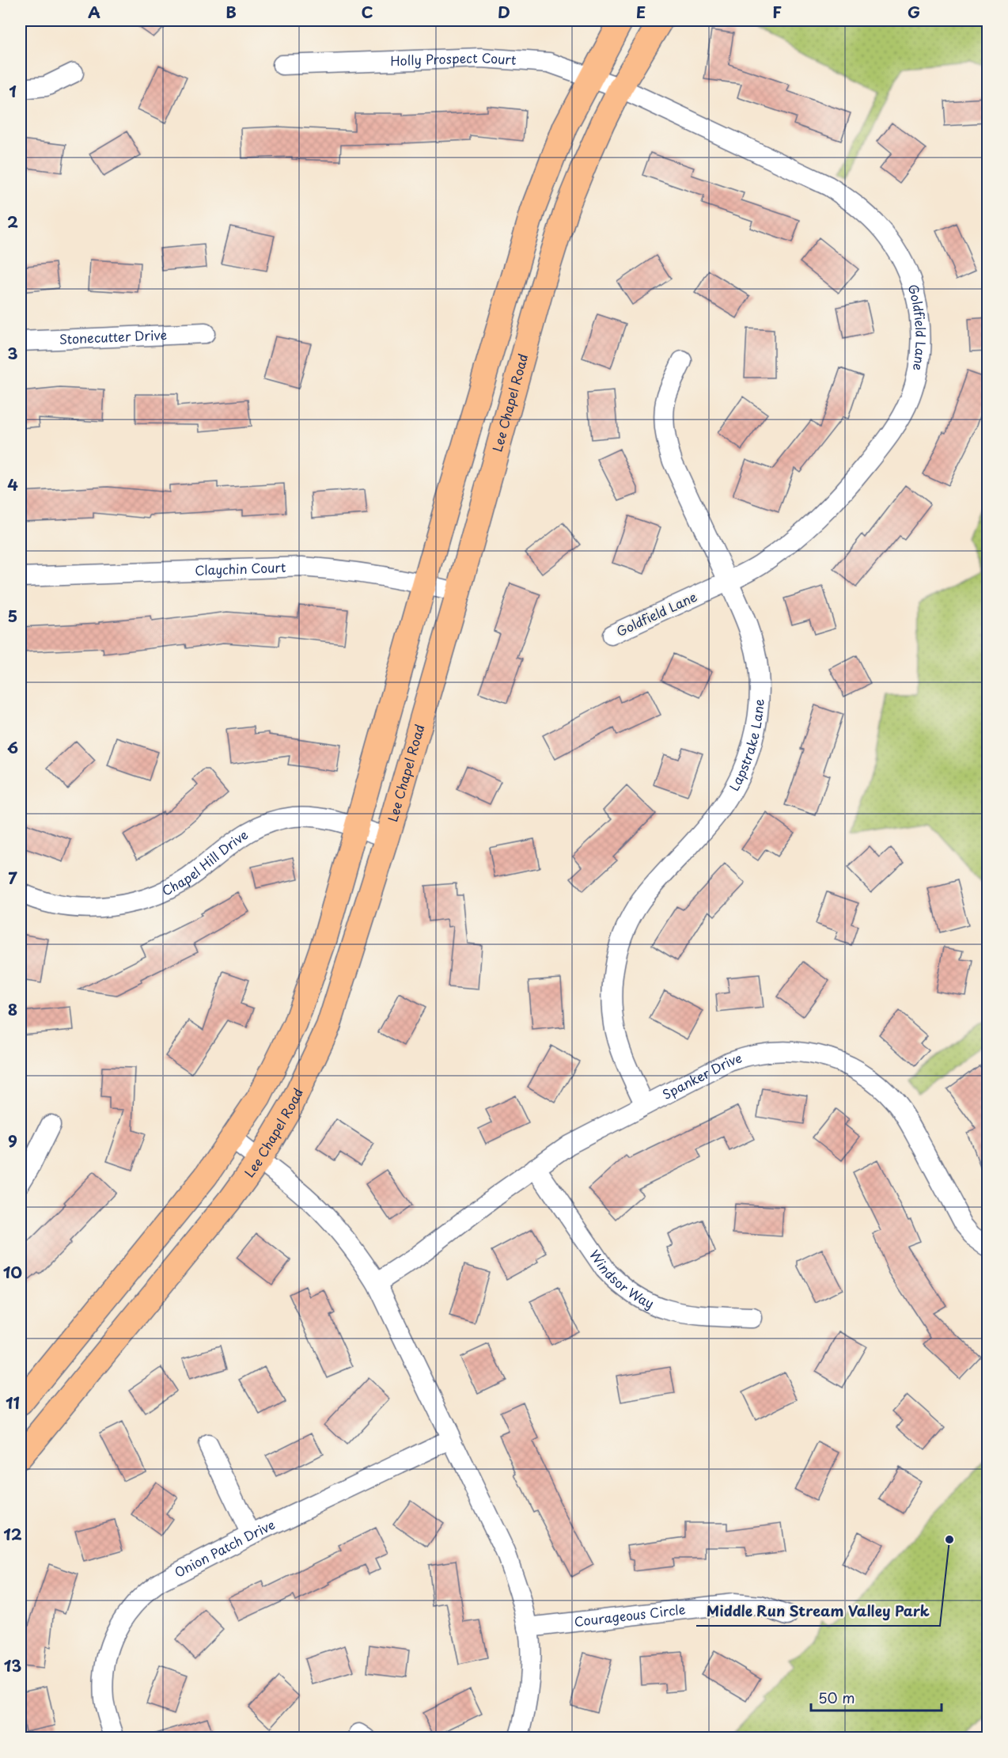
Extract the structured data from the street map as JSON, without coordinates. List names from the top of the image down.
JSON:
{
  "streets": {
    "main road": ["Lee Chapel Road"],
    "street": [
      "Holly Prospect Court",
      "Goldfield Lane",
      "Stonecutter Drive",
      "Claychin Court",
      "Lapstrake Lane",
      "Chapel Hill Drive",
      "Spanker Drive",
      "Windsor Way",
      "Onion Patch Drive",
      "Courageous Circle"
    ]
  },
  "crossings": [
    ["Holly Prospect Court", "Goldfield Lane"],
    ["Holly Prospect Court", "Lee Chapel Road"],
    ["Goldfield Lane", "Lee Chapel Road"],
    ["Goldfield Lane", "Lapstrake Lane"],
    ["Lee Chapel Road", "Claychin Court"],
    ["Lee Chapel Road", "Chapel Hill Drive"],
    ["Lapstrake Lane", "Spanker Drive"],
    ["Spanker Drive", "Windsor Way"]
  ],
  "places": ["Middle Run Stream Valley Park"],
  "scale_bar": "50 m",
  "grid": {
    "columns": [
      "A",
      "B",
      "C",
      "D",
      "E",
      "F",
      "G"
    ],
    "rows": [
      "1",
      "2",
      "3",
      "4",
      "5",
      "6",
      "7",
      "8",
      "9",
      "10",
      "11",
      "12",
      "13"
    ]
  }
}
